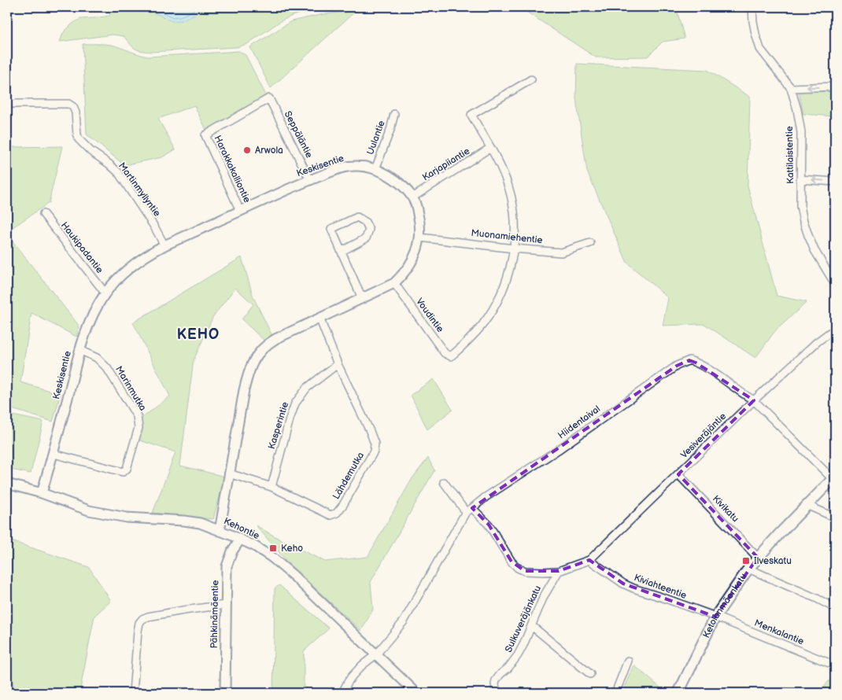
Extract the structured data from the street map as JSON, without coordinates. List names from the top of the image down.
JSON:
{
  "streets": {
    "main road": ["Ketolanmäenkatu"],
    "street": [
      "Seppäläntie",
      "Uulantie",
      "Kattilaistentie",
      "Karjapiiantie",
      "Keskisentie",
      "Harakkakalliontie",
      "Martinmyllyntie",
      "Muonamiehentie",
      "Haukipadantie",
      "Voudintie",
      "Marinmutka",
      "Hiidentaival",
      "Kasperintie",
      "Vesiveräjäntie",
      "Lähdemutka",
      "Kivikatu",
      "Kehontie",
      "Kiviahteentie",
      "Pähkinämäentie",
      "Sulkuveräjänkatu",
      "Menkalantie"
    ]
  },
  "crossings": [
    ["Seppäläntie", "Keskisentie"],
    ["Seppäläntie", "Harakkakalliontie"],
    ["Uulantie", "Keskisentie"],
    ["Karjapiiantie", "Keskisentie"],
    ["Keskisentie", "Harakkakalliontie"],
    ["Keskisentie", "Martinmyllyntie"],
    ["Keskisentie", "Muonamiehentie"],
    ["Keskisentie", "Haukipadantie"],
    ["Keskisentie", "Voudintie"],
    ["Keskisentie", "Marinmutka"],
    ["Keskisentie", "Lähdemutka"],
    ["Keskisentie", "Kehontie"],
    ["Muonamiehentie", "Voudintie"],
    ["Hiidentaival", "Vesiveräjäntie"],
    ["Hiidentaival", "Kehontie"],
    ["Hiidentaival", "Ketolanmäenkatu"],
    ["Kasperintie", "Lähdemutka"],
    ["Vesiveräjäntie", "Kivikatu"],
    ["Vesiveräjäntie", "Kiviahteentie"],
    ["Kivikatu", "Ketolanmäenkatu"],
    ["Kehontie", "Pähkinämäentie"],
    ["Kiviahteentie", "Ketolanmäenkatu"],
    ["Kiviahteentie", "Menkalantie"],
    ["Ketolanmäenkatu", "Menkalantie"]
  ],
  "districts": ["KEHO"],
  "places": {
    "other": ["Arwola"],
    "transit": ["Keho", "Ilveskatu"]
  }
}
